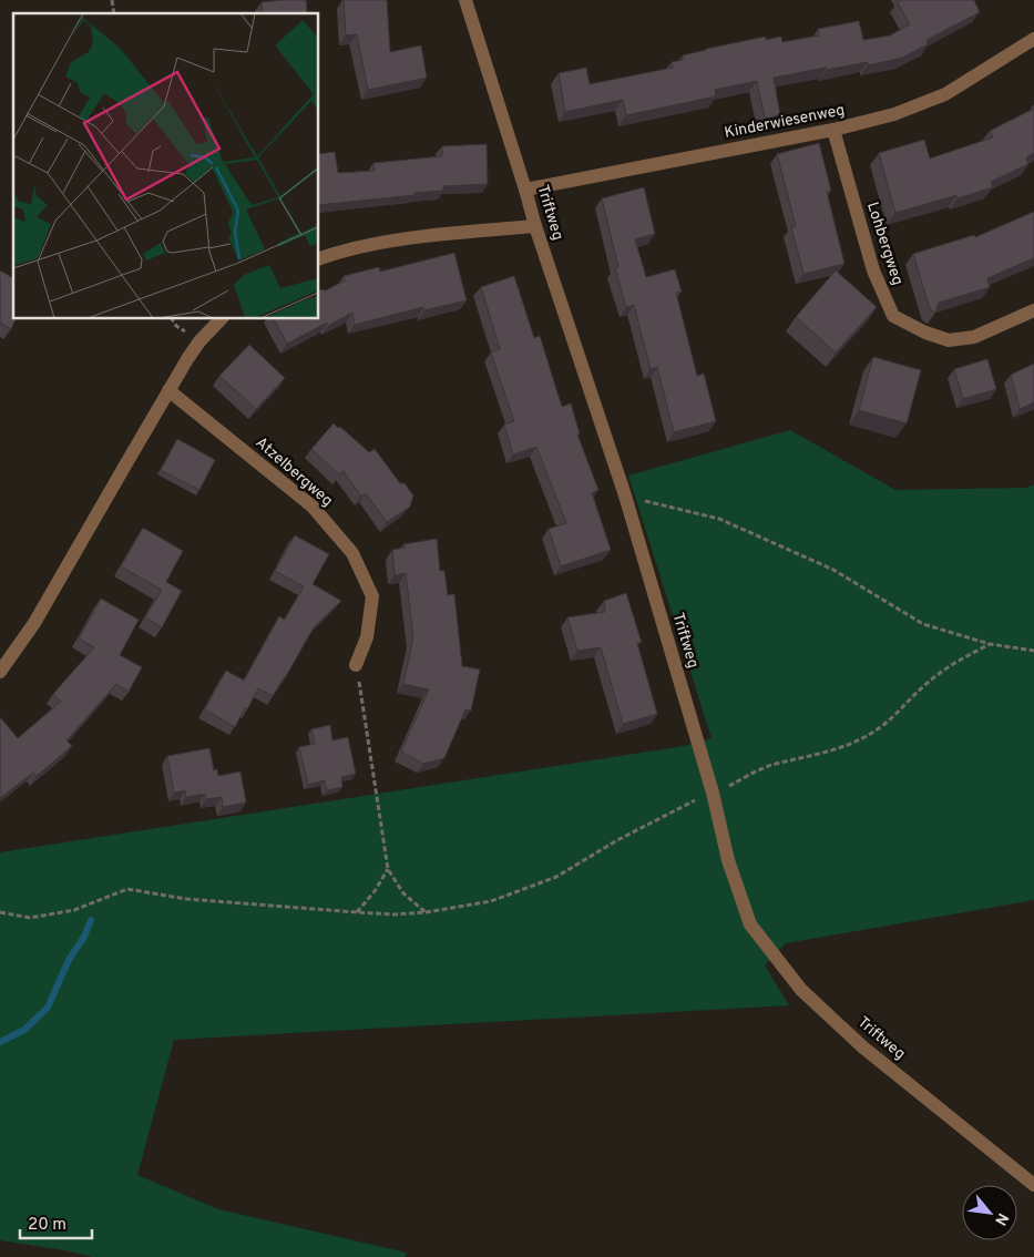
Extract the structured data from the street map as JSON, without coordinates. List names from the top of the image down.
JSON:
{
  "streets": {
    "street": [
      "Kinderwiesenweg",
      "Triftweg",
      "Lohbergweg",
      "Atzelbergweg"
    ]
  },
  "crossings": [
    ["Kinderwiesenweg", "Triftweg"],
    ["Kinderwiesenweg", "Lohbergweg"]
  ],
  "scale_bar": "20 m",
  "north": "bottom right"
}
